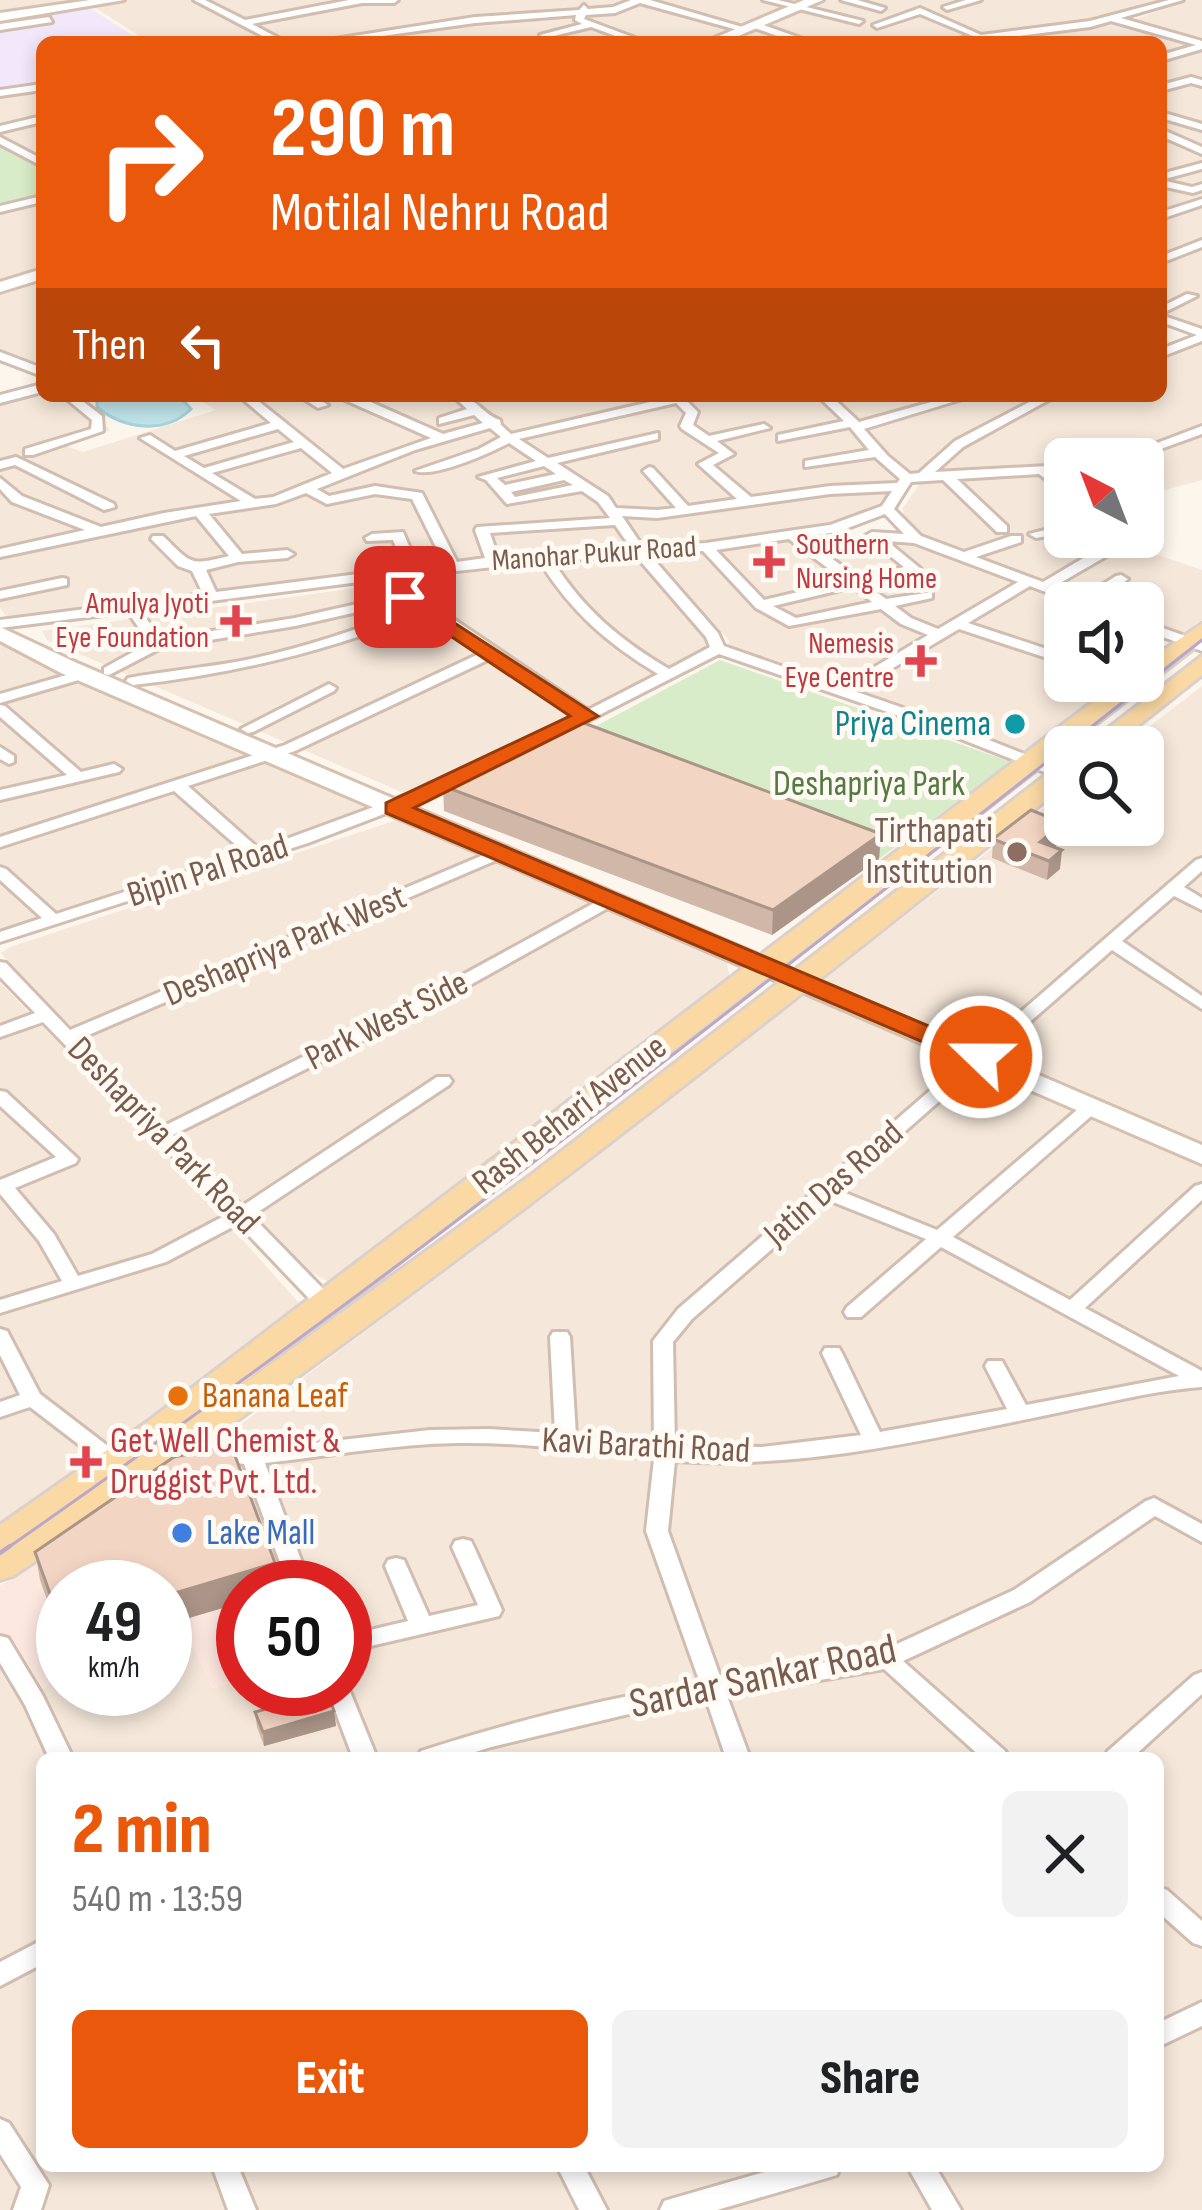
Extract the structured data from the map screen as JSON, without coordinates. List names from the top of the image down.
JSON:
{
  "streets": {
    "main road": ["Rash Behari Avenue"],
    "street": [
      "Manohar Pukur Road",
      "Bipin Pal Road",
      "Deshapriya Park West",
      "Park West Side",
      "Deshapriya Park Road",
      "Jatin Das Road",
      "Kavi Barathi Road",
      "Sardar Sankar Road"
    ]
  },
  "crossings": [
    ["Deshapriya Park West", "Deshapriya Park Road"],
    ["Park West Side", "Deshapriya Park Road"],
    ["Rash Behari Avenue", "Deshapriya Park Road"],
    ["Rash Behari Avenue", "Kavi Barathi Road"],
    ["Jatin Das Road", "Kavi Barathi Road"],
    ["Jatin Das Road", "Sardar Sankar Road"]
  ],
  "parks": ["Deshapriya Park"],
  "places": {
    "health": [
      "Southern Nursing Home",
      "Amulya Jyoti Eye Foundation",
      "Nemesis Eye Centre",
      "Get Well Chemist & Druggist Pvt. Ltd."
    ],
    "other": [
      "Priya Cinema",
      "Tirthapati Institution",
      "Banana Leaf",
      "Lake Mall"
    ]
  },
  "north": "top left",
  "page": {
    "turn": ["290 m", "Motilal Nehru Road"],
    "then": "Then",
    "speed": "49 km/h",
    "limit": "50",
    "heading": ["2 min", "540 m · 13:59"],
    "buttons": ["Exit", "Share"]
  }
}
